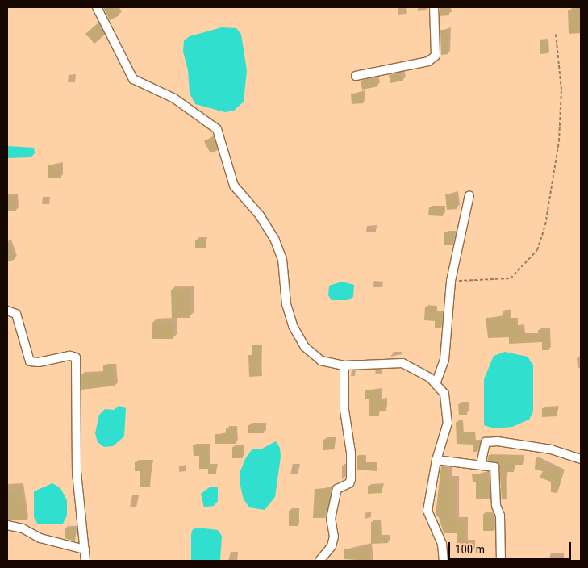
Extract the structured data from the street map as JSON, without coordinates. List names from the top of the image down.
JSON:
{
  "scale_bar": "100 m"
}
